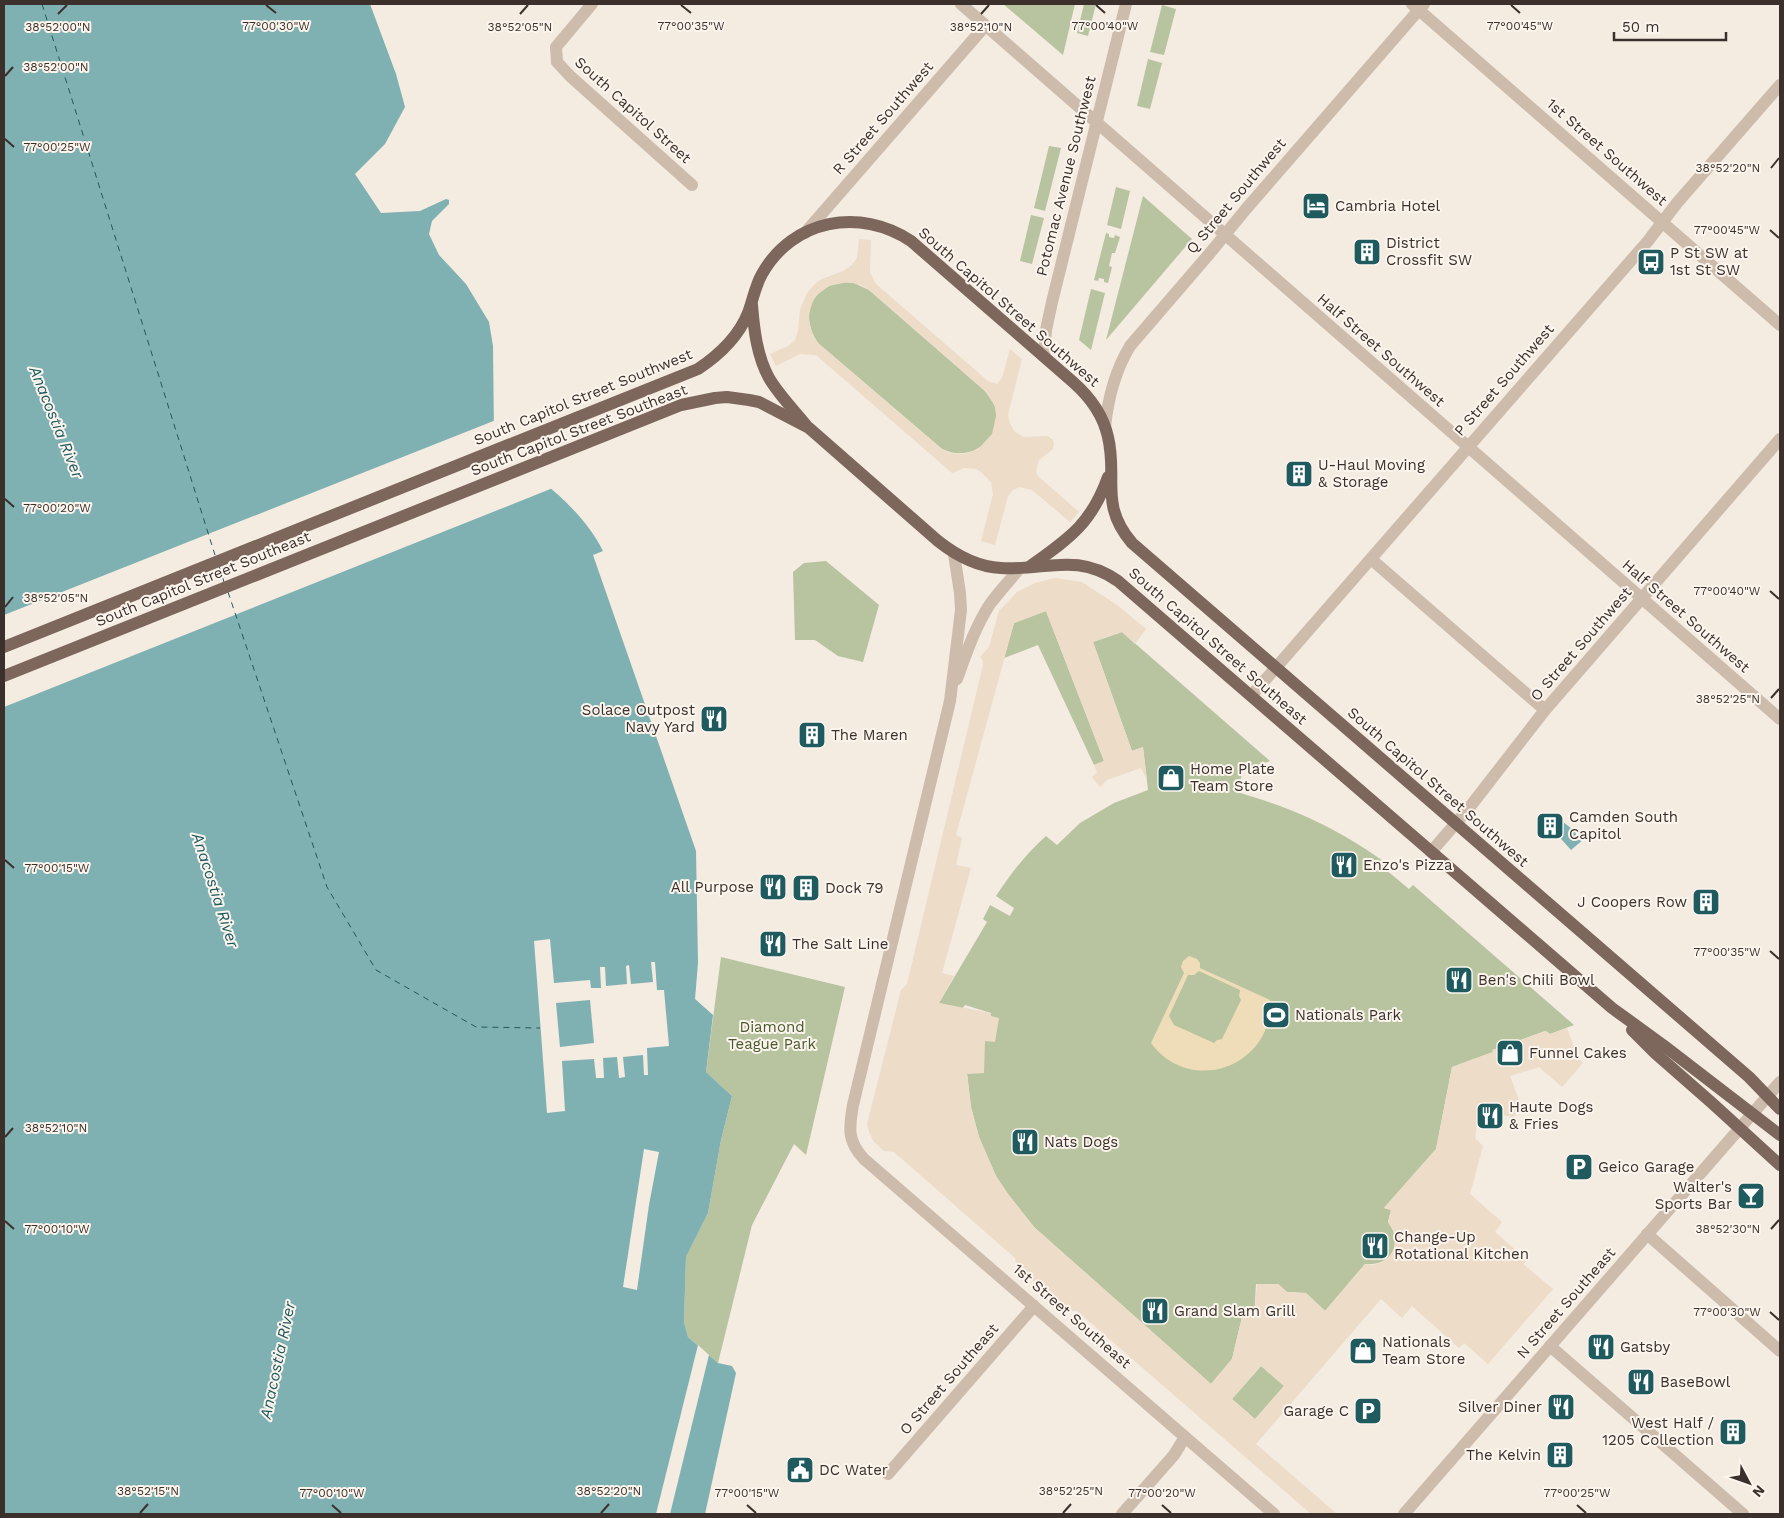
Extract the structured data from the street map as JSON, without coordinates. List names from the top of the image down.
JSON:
{
  "streets": {
    "main road": ["South Capitol Street Southwest", "South Capitol Street Southeast"],
    "street": [
      "South Capitol Street",
      "R Street Southwest",
      "1st Street Southwest",
      "Potomac Avenue Southwest",
      "Q Street Southwest",
      "Half Street Southwest",
      "P Street Southwest",
      "O Street Southwest",
      "N Street Southeast",
      "1st Street Southeast",
      "O Street Southeast"
    ]
  },
  "crossings": [
    ["R Street Southwest", "South Capitol Street Southwest"],
    ["R Street Southwest", "Half Street Southwest"],
    ["1st Street Southwest", "Q Street Southwest"],
    ["1st Street Southwest", "P Street Southwest"],
    ["Potomac Avenue Southwest", "South Capitol Street Southwest"],
    ["Potomac Avenue Southwest", "Half Street Southwest"],
    ["Q Street Southwest", "South Capitol Street Southwest"],
    ["Q Street Southwest", "Half Street Southwest"],
    ["South Capitol Street Southwest", "P Street Southwest"],
    ["South Capitol Street Southwest", "South Capitol Street Southeast"],
    ["South Capitol Street Southwest", "O Street Southwest"],
    ["South Capitol Street Southwest", "N Street Southeast"],
    ["Half Street Southwest", "P Street Southwest"],
    ["Half Street Southwest", "O Street Southwest"],
    ["P Street Southwest", "South Capitol Street Southeast"],
    ["South Capitol Street Southeast", "O Street Southwest"],
    ["South Capitol Street Southeast", "N Street Southeast"],
    ["1st Street Southeast", "O Street Southeast"]
  ],
  "water": ["Anacostia River"],
  "parks": ["Diamond Teague Park"],
  "places": {
    "hotel": ["Cambria Hotel"],
    "building": [
      "District Crossfit SW",
      "U-Haul Moving & Storage",
      "The Maren",
      "Camden South Capitol",
      "Dock 79",
      "J Coopers Row",
      "West Half / 1205 Collection",
      "The Kelvin"
    ],
    "bus stop": ["P St SW at 1st St SW"],
    "restaurant": [
      "Solace Outpost Navy Yard",
      "Enzo's Pizza",
      "All Purpose",
      "The Salt Line",
      "Ben's Chili Bowl",
      "Haute Dogs & Fries",
      "Nats Dogs",
      "Change-Up Rotational Kitchen",
      "Grand Slam Grill",
      "Gatsby",
      "BaseBowl",
      "Silver Diner"
    ],
    "shop": ["Home Plate Team Store", "Funnel Cakes", "Nationals Team Store"],
    "sports": ["Nationals Park"],
    "parking": ["Geico Garage", "Garage C"],
    "bar": ["Walter's Sports Bar"],
    "public building": ["DC Water"]
  },
  "scale_bar": "50 m",
  "north": "bottom right",
  "coordinates": [
    "77°00'45\"W",
    "77°00'30\"W",
    "77°00'35\"W",
    "77°00'40\"W",
    "38°52'10\"N",
    "38°52'00\"N",
    "38°52'05\"N",
    "77°00'25\"W",
    "38°52'20\"N",
    "77°00'20\"W",
    "38°52'25\"N",
    "77°00'15\"W",
    "77°00'10\"W",
    "38°52'30\"N",
    "38°52'15\"N"
  ]
}
